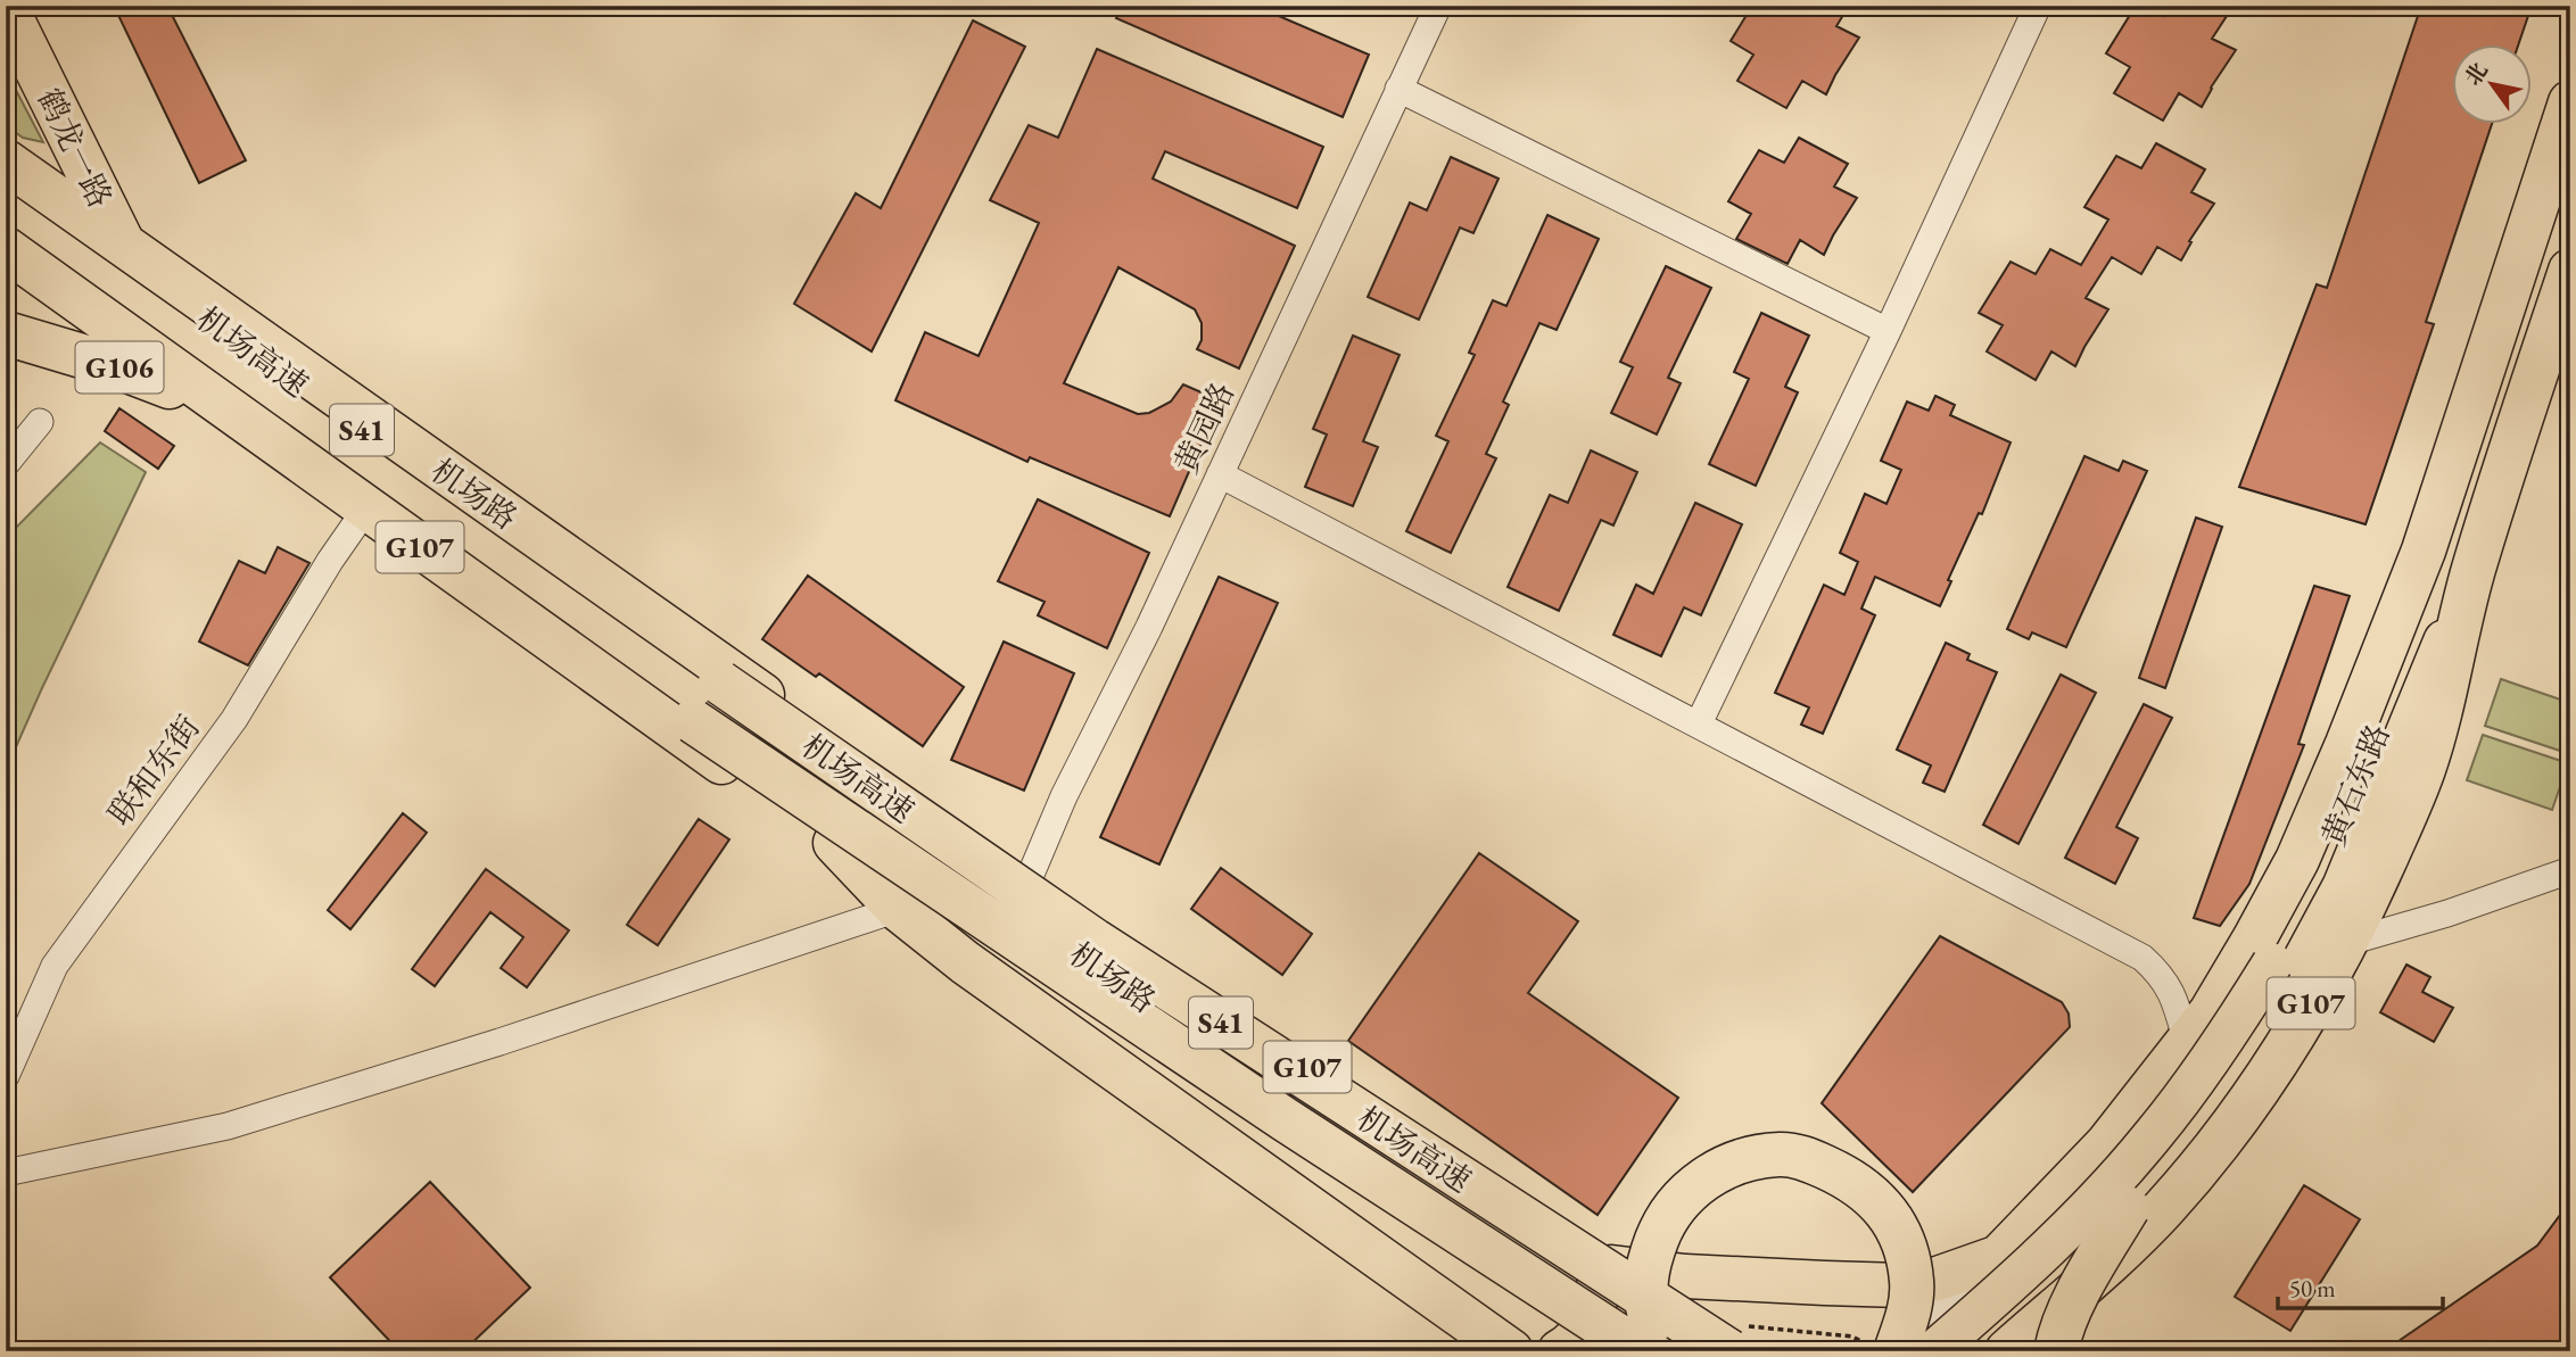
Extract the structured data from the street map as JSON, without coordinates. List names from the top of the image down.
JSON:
{
  "streets": {
    "highway": [
      "鹤龙一路",
      "机场高速",
      "G106",
      "S41",
      "机场路",
      "G107",
      "黄石东路"
    ],
    "street": ["黄园路", "联和东街"]
  },
  "crossings": [
    ["鹤龙一路", "机场路"],
    ["G106", "机场路"],
    ["黄园路", "机场路"],
    ["机场路", "G107"],
    ["机场路", "联和东街"],
    ["G107", "黄石东路"]
  ],
  "scale_bar": "50 m",
  "north": "top left"
}
